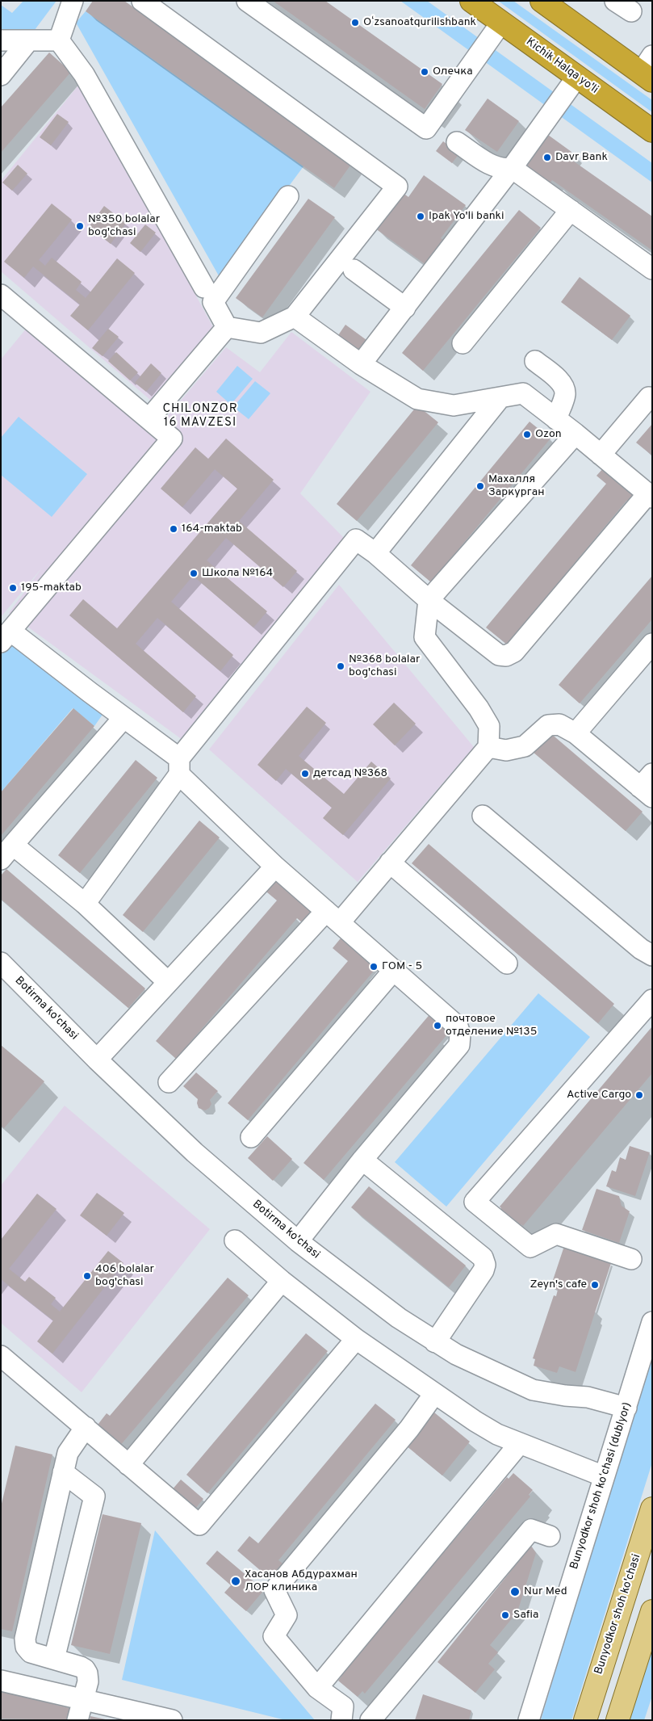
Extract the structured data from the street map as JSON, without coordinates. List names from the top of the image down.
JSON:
{
  "streets": {
    "highway": ["Kichik Halqa yo'li"],
    "main road": ["Bunyodkor shoh ko'chasi"],
    "street": ["Botirma ko'chasi", "Bunyodkor shoh koʻchasi (dublyor)"]
  },
  "crossings": [
    ["Botirma ko'chasi", "Bunyodkor shoh koʻchasi (dublyor)"]
  ],
  "districts": ["CHILONZOR 16 MAVZESI"],
  "places": [
    "Oʻzsanoatqurilishbank",
    "Олечка",
    "Davr Bank",
    "Ipak Yo'li banki",
    "№350 bolalar bog'chasi",
    "Ozon",
    "Махалля Заркурган",
    "164-maktab",
    "Школа №164",
    "195-maktab",
    "№368 bolalar bog'chasi",
    "детсад №368",
    "ГОМ - 5",
    "почтовое отделение №135",
    "Active Cargo",
    "406 bolalar bog'chasi",
    "Zeyn's cafe",
    "Хасанов Абдурахман ЛОР клиника",
    "Nur Med",
    "Safia"
  ]
}
